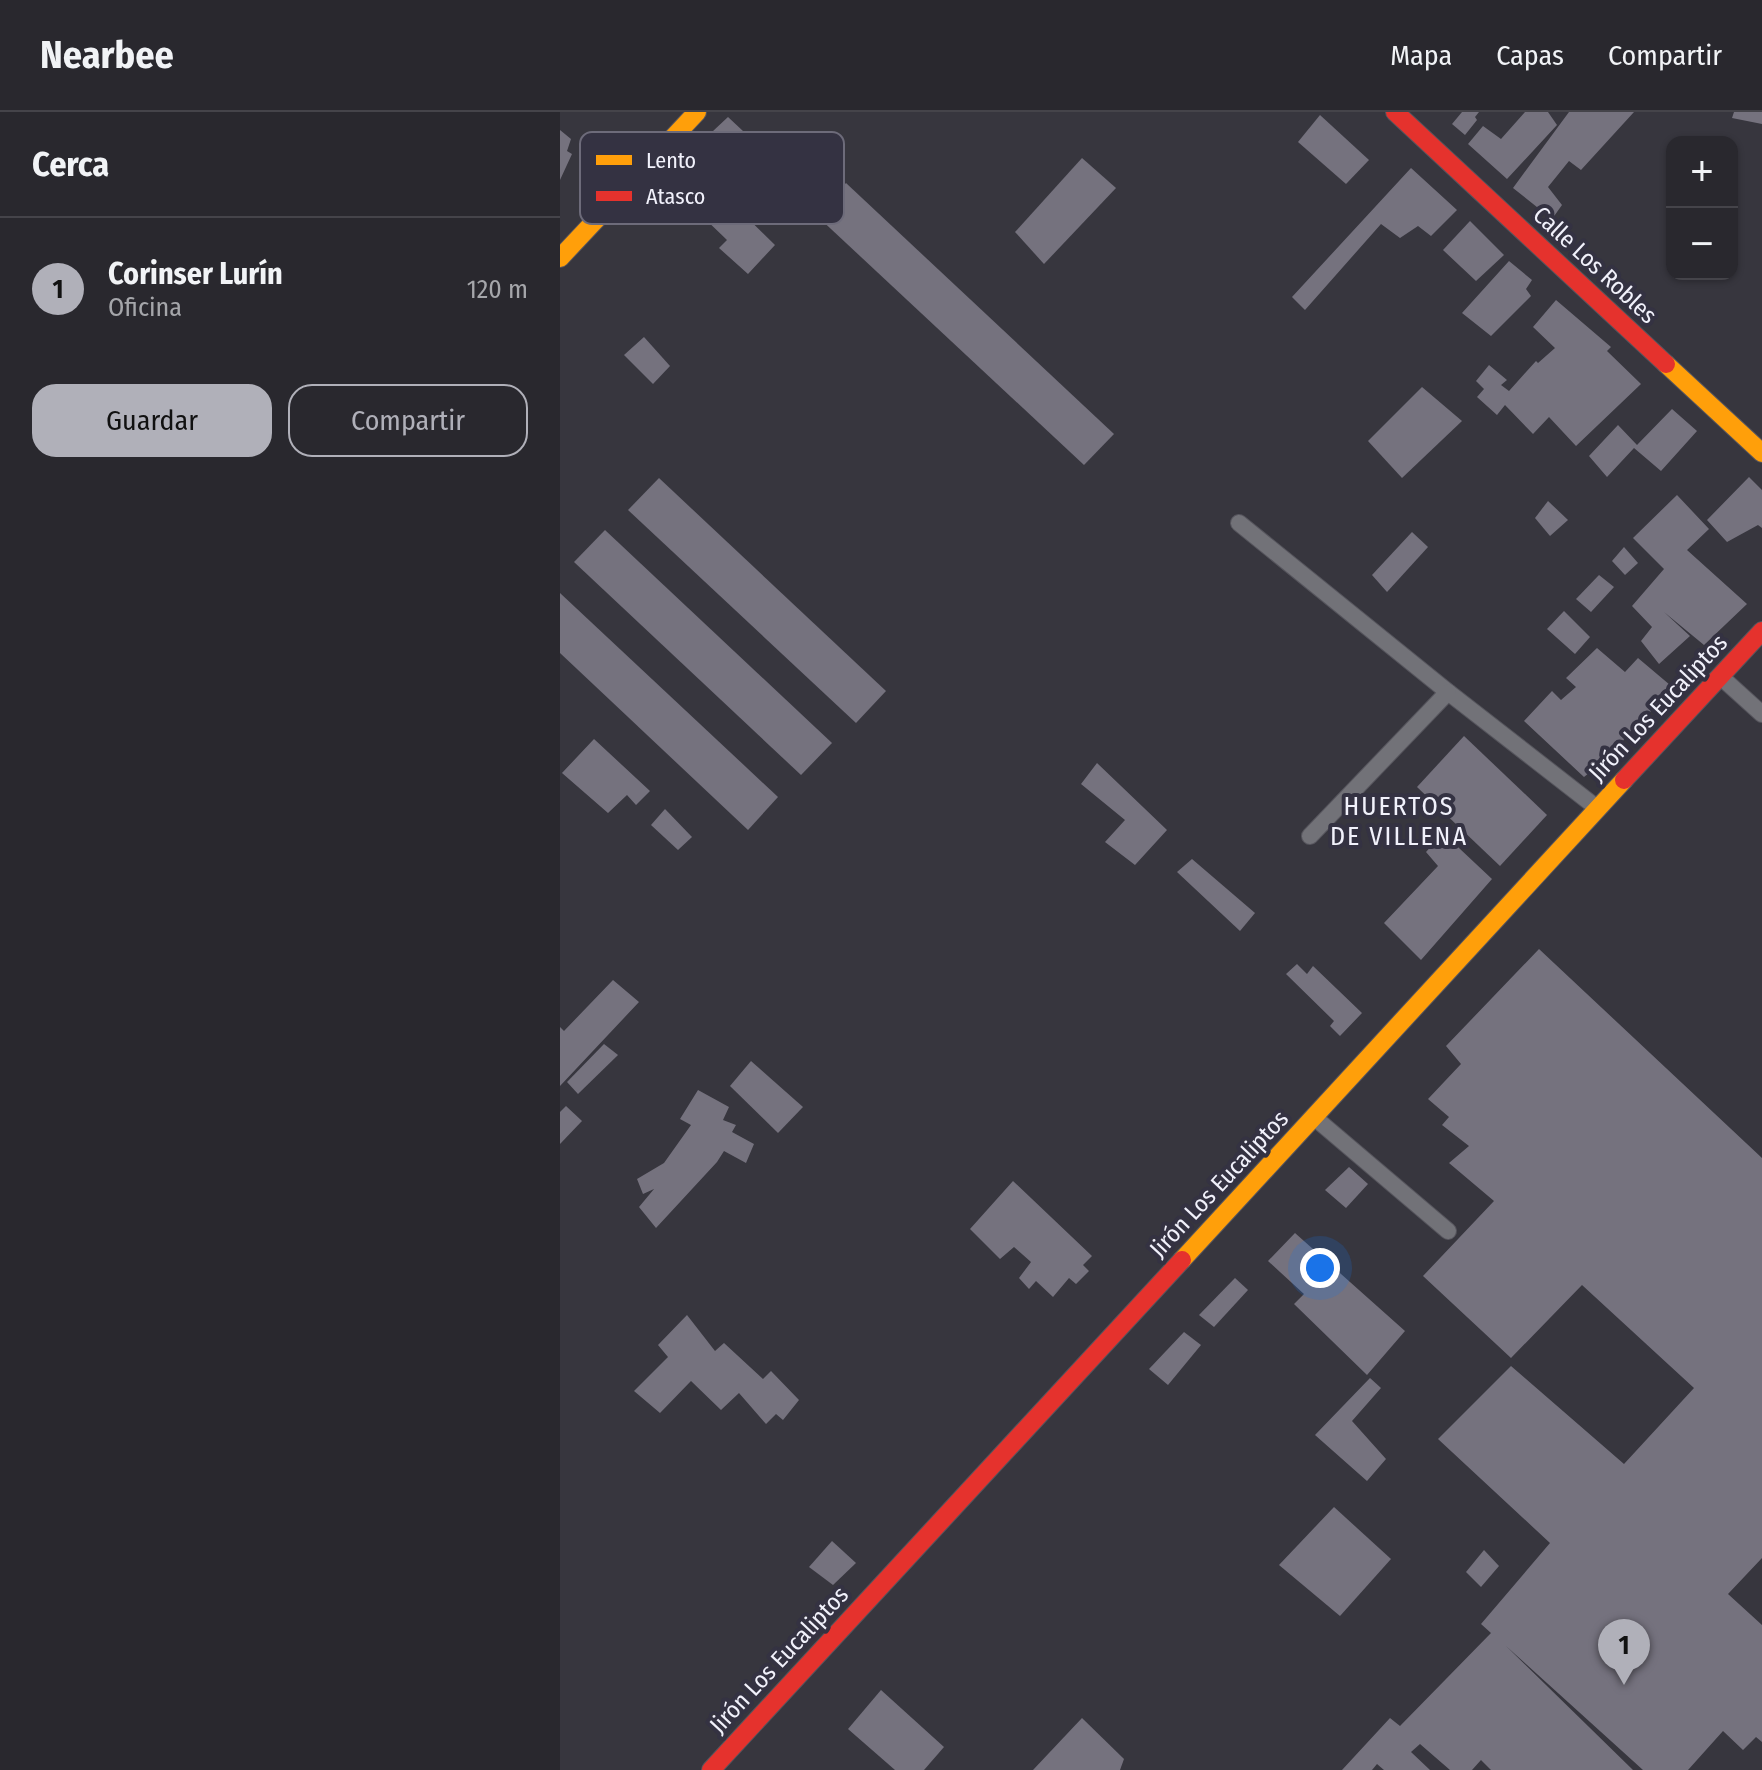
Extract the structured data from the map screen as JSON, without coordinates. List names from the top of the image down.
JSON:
{
  "streets": {
    "street": ["Calle Los Robles", "Jirón Los Eucaliptos"]
  },
  "districts": ["HUERTOS DE VILLENA"],
  "legend": ["Lento", "Atasco"],
  "page": {
    "header": "Nearbee",
    "nav": ["Mapa", "Capas", "Compartir"],
    "heading": "Cerca",
    "map_buttons": ["+", "−"],
    "list": [
      {
        "mark": "1",
        "name": "Corinser Lurín",
        "note": "Oficina",
        "value": "120 m"
      }
    ],
    "buttons": ["Guardar", "Compartir"],
    "pins": "1"
  }
}
